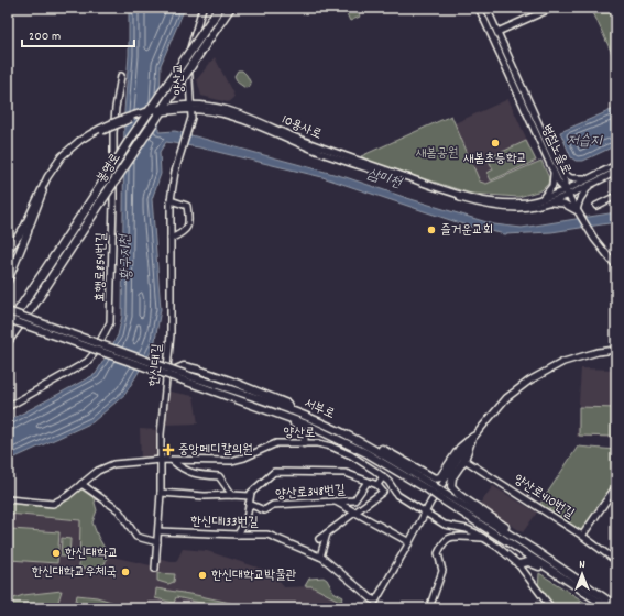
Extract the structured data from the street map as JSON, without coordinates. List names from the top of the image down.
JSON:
{
  "streets": {
    "highway": ["봉영로"],
    "main road": ["서부로"],
    "street": [
      "양산교",
      "10용사로",
      "병점노을로",
      "효행로854번길",
      "한신대길",
      "양산로",
      "양산로348번길",
      "양산로410번길",
      "한신대133번길"
    ]
  },
  "crossings": [
    ["양산교", "10용사로"],
    ["양산교", "한신대길"],
    ["10용사로", "병점노을로"],
    ["한신대길", "양산로"],
    ["한신대길", "한신대133번길"],
    ["양산로", "한신대133번길"]
  ],
  "water": ["저습지", "삼미천", "황구지천"],
  "parks": ["새봄공원"],
  "places": {
    "other": [
      "새봄초등학교",
      "즐거운교회",
      "한신대학교",
      "한신대학교우체국",
      "한신대학교박물관"
    ],
    "health": ["중앙메디칼의원"]
  },
  "scale_bar": "200 m",
  "north": "top"
}
